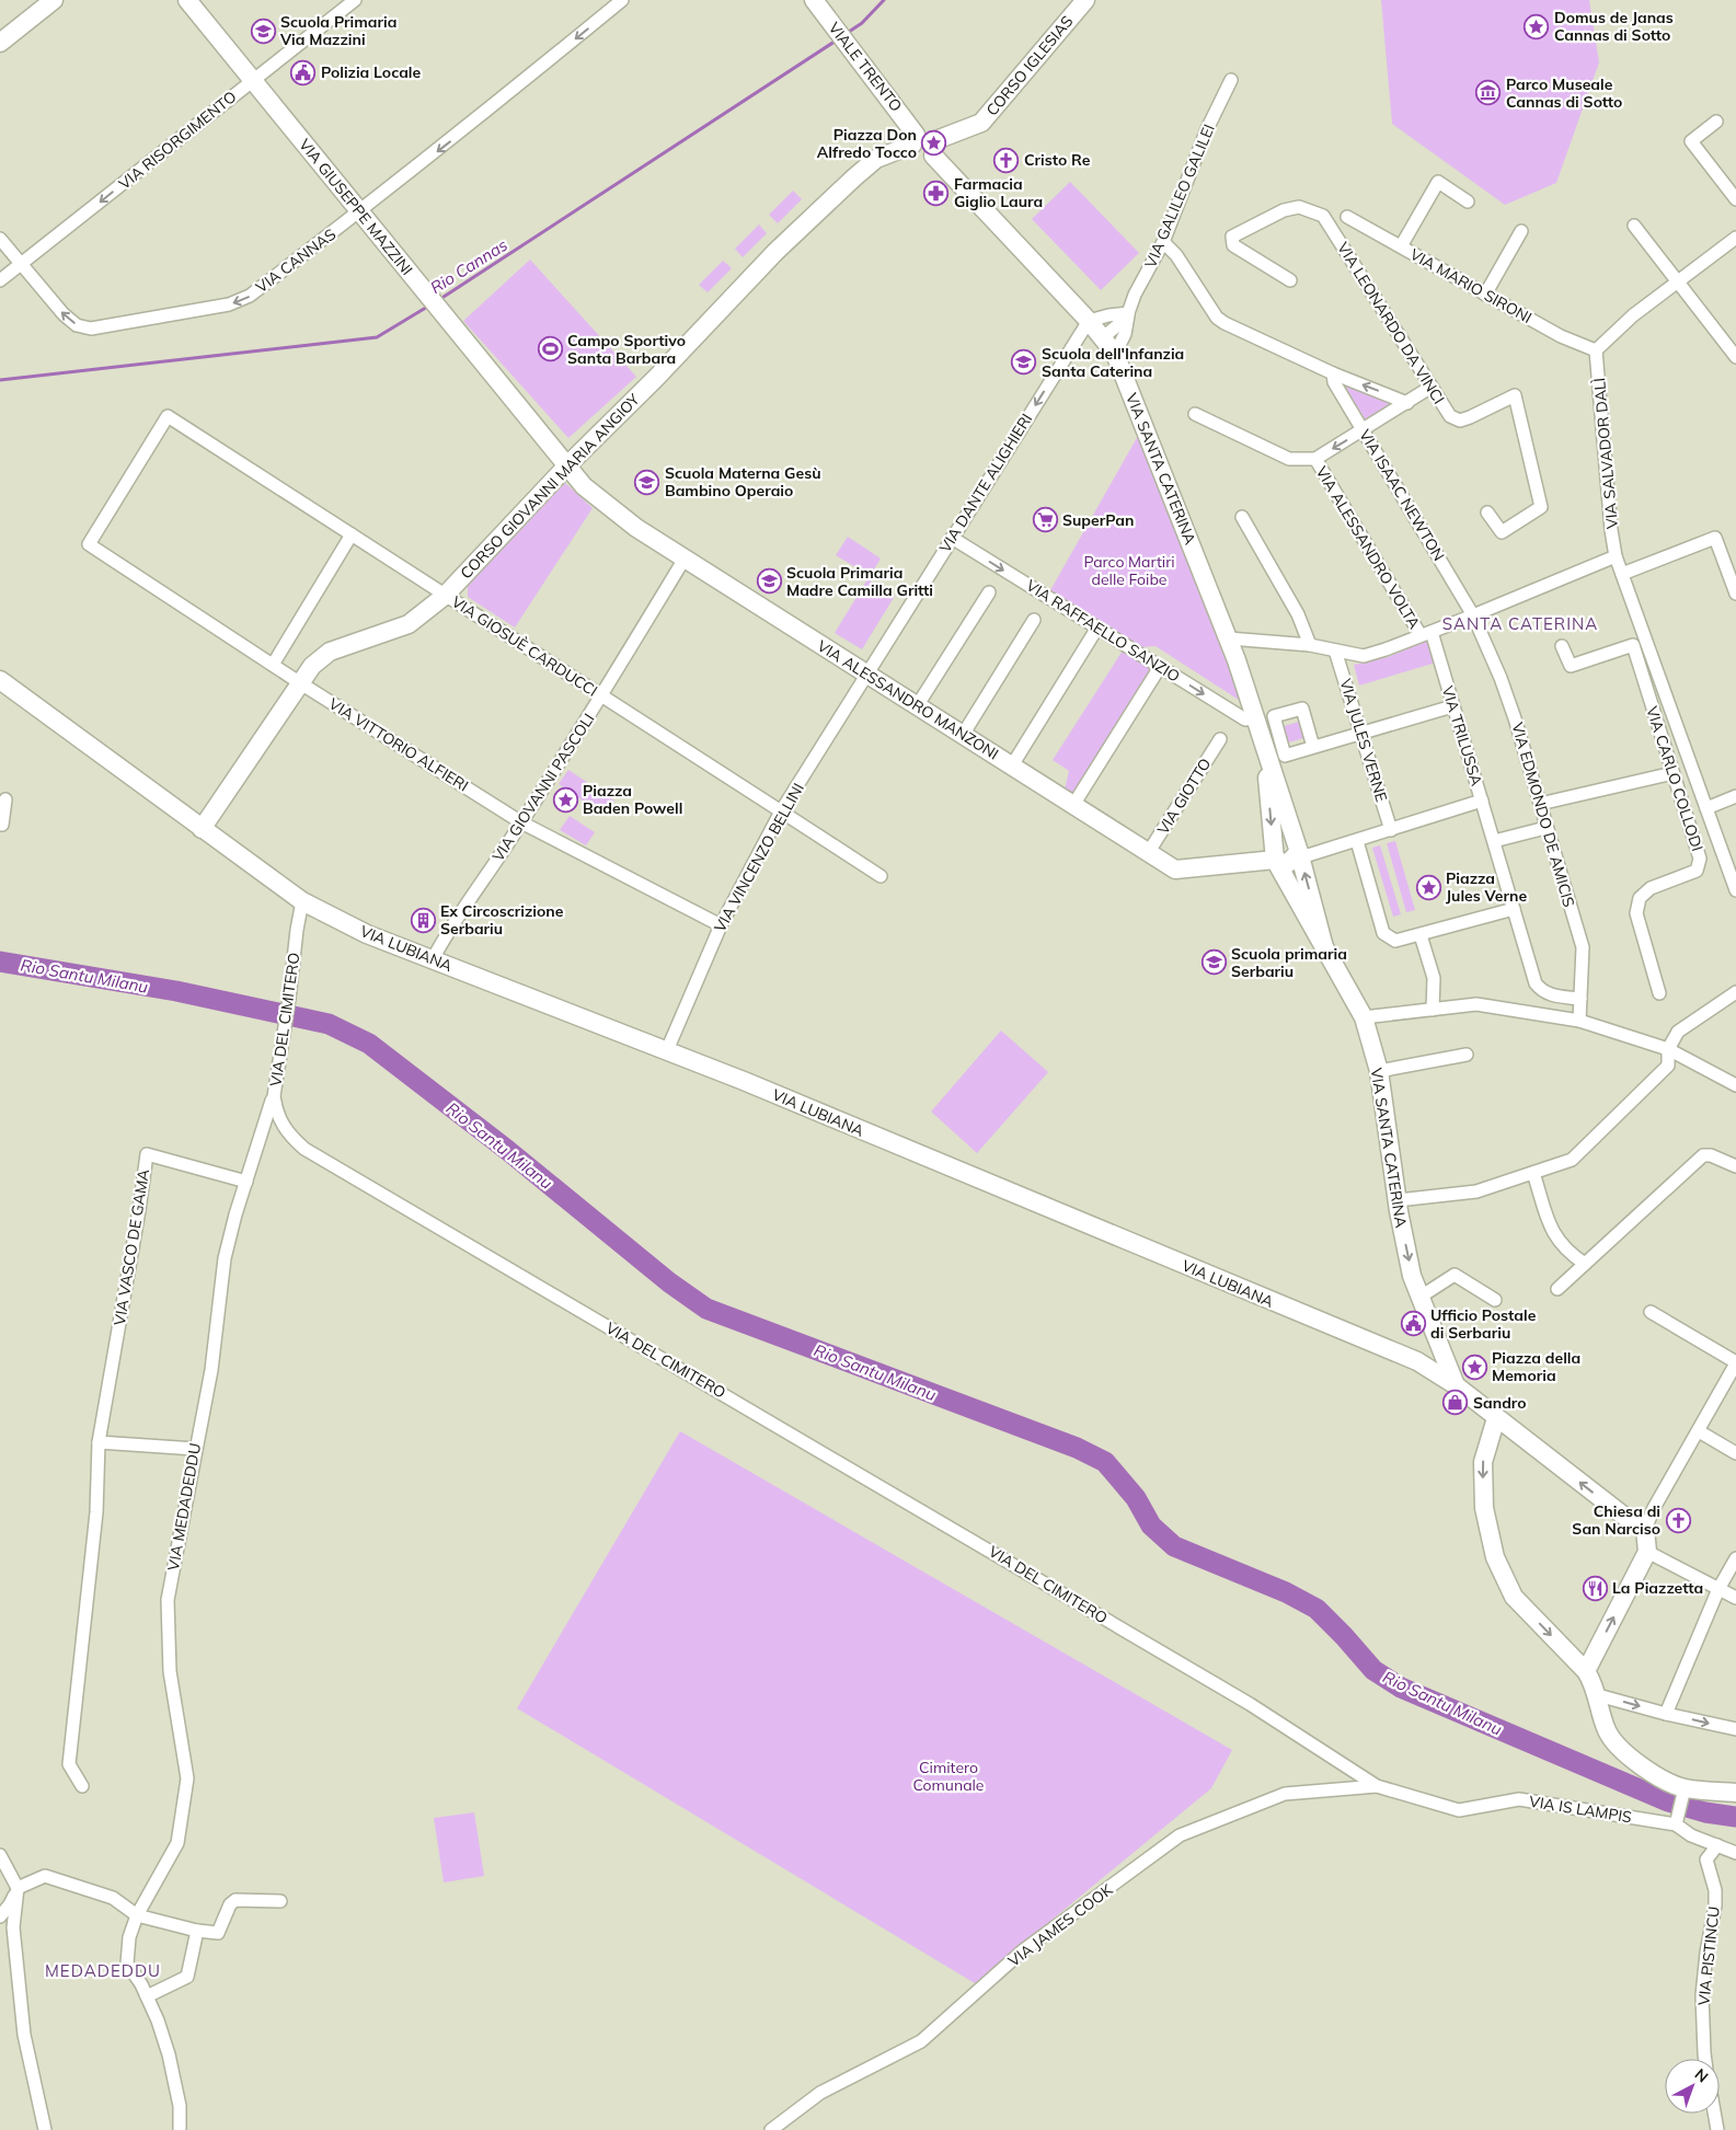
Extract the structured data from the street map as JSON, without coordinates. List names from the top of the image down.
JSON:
{
  "streets": {
    "street": [
      "CORSO IGLESIAS",
      "VIALE TRENTO",
      "VIA RISORGIMENTO",
      "VIA GALILEO GALILEI",
      "VIA GIUSEPPE MAZZINI",
      "VIA CANNAS",
      "VIA MARIO SIRONI",
      "VIA LEONARDO DA VINCI",
      "VIA SALVADOR DALÌ",
      "VIA SANTA CATERINA",
      "VIA DANTE ALIGHIERI",
      "CORSO GIOVANNI MARIA ANGIOY",
      "VIA ISAAC NEWTON",
      "VIA ALESSANDRO VOLTA",
      "VIA RAFFAELLO SANZIO",
      "VIA GIOSUÈ CARDUCCI",
      "VIA ALESSANDRO MANZONI",
      "VIA TRILUSSA",
      "VIA JULES VERNE",
      "VIA VITTORIO ALFIERI",
      "VIA CARLO COLLODI",
      "VIA GIOVANNI PASCOLI",
      "VIA GIOTTO",
      "VIA EDMONDO DE AMICIS",
      "VIA VINCENZO BELLINI",
      "VIA LUBIANA",
      "VIA DEL CIMITERO",
      "VIA VASCO DE GAMA",
      "VIA MEDADEDDU",
      "VIA IS LAMPIS",
      "VIA JAMES COOK",
      "VIA PISTINCU"
    ]
  },
  "crossings": [
    ["CORSO IGLESIAS", "VIA SANTA CATERINA"],
    ["VIALE TRENTO", "CORSO GIOVANNI MARIA ANGIOY"],
    ["VIA RISORGIMENTO", "VIA GIUSEPPE MAZZINI"],
    ["VIA RISORGIMENTO", "VIA CANNAS"],
    ["VIA GALILEO GALILEI", "VIA SANTA CATERINA"],
    ["VIA GIUSEPPE MAZZINI", "VIA CANNAS"],
    ["VIA GIUSEPPE MAZZINI", "CORSO GIOVANNI MARIA ANGIOY"],
    ["VIA GIUSEPPE MAZZINI", "VIA ALESSANDRO MANZONI"],
    ["VIA MARIO SIRONI", "VIA SALVADOR DALÌ"],
    ["VIA SANTA CATERINA", "VIA DANTE ALIGHIERI"],
    ["VIA SANTA CATERINA", "VIA RAFFAELLO SANZIO"],
    ["VIA SANTA CATERINA", "VIA ALESSANDRO MANZONI"],
    ["VIA SANTA CATERINA", "VIA LUBIANA"],
    ["VIA DANTE ALIGHIERI", "VIA RAFFAELLO SANZIO"],
    ["VIA DANTE ALIGHIERI", "VIA ALESSANDRO MANZONI"],
    ["VIA DANTE ALIGHIERI", "VIA VINCENZO BELLINI"],
    ["CORSO GIOVANNI MARIA ANGIOY", "VIA GIOSUÈ CARDUCCI"],
    ["CORSO GIOVANNI MARIA ANGIOY", "VIA ALESSANDRO MANZONI"],
    ["CORSO GIOVANNI MARIA ANGIOY", "VIA VITTORIO ALFIERI"],
    ["CORSO GIOVANNI MARIA ANGIOY", "VIA LUBIANA"],
    ["VIA ISAAC NEWTON", "VIA EDMONDO DE AMICIS"],
    ["VIA ALESSANDRO VOLTA", "VIA TRILUSSA"],
    ["VIA GIOSUÈ CARDUCCI", "VIA VITTORIO ALFIERI"],
    ["VIA GIOSUÈ CARDUCCI", "VIA GIOVANNI PASCOLI"],
    ["VIA GIOSUÈ CARDUCCI", "VIA VINCENZO BELLINI"],
    ["VIA ALESSANDRO MANZONI", "VIA GIOVANNI PASCOLI"],
    ["VIA ALESSANDRO MANZONI", "VIA GIOTTO"],
    ["VIA ALESSANDRO MANZONI", "VIA VINCENZO BELLINI"],
    ["VIA TRILUSSA", "VIA EDMONDO DE AMICIS"],
    ["VIA VITTORIO ALFIERI", "VIA GIOVANNI PASCOLI"],
    ["VIA VITTORIO ALFIERI", "VIA VINCENZO BELLINI"],
    ["VIA GIOVANNI PASCOLI", "VIA LUBIANA"],
    ["VIA VINCENZO BELLINI", "VIA LUBIANA"],
    ["VIA LUBIANA", "VIA DEL CIMITERO"],
    ["VIA DEL CIMITERO", "VIA MEDADEDDU"],
    ["VIA DEL CIMITERO", "VIA IS LAMPIS"],
    ["VIA VASCO DE GAMA", "VIA MEDADEDDU"],
    ["VIA IS LAMPIS", "VIA JAMES COOK"]
  ],
  "one_way": [
    "VIA RISORGIMENTO",
    "VIA CANNAS",
    "VIA DANTE ALIGHIERI",
    "VIA RAFFAELLO SANZIO"
  ],
  "districts": ["SANTA CATERINA", "MEDADEDDU"],
  "water": ["Rio Cannas", "Rio Santu Milanu"],
  "parks": ["Parco Martiri delle Foibe", "Cimitero Comunale"],
  "places": {
    "place": [
      "Domus de Janas Cannas di Sotto",
      "Piazza Don Alfredo Tocco",
      "Piazza Baden Powell",
      "Piazza Jules Verne",
      "Piazza della Memoria"
    ],
    "school or university": [
      "Scuola Primaria Via Mazzini",
      "Scuola dell'Infanzia Santa Caterina",
      "Scuola Materna Gesù Bambino Operaio",
      "Scuola Primaria Madre Camilla Gritti",
      "Scuola primaria Serbariu"
    ],
    "public building": ["Polizia Locale", "Ufficio Postale di Serbariu"],
    "museum": ["Parco Museale Cannas di Sotto"],
    "church": ["Cristo Re", "Chiesa di San Narciso"],
    "pharmacy": ["Farmacia Giglio Laura"],
    "sports": ["Campo Sportivo Santa Barbara"],
    "supermarket": ["SuperPan"],
    "building": ["Ex Circoscrizione Serbariu"],
    "shop": ["Sandro"],
    "restaurant": ["La Piazzetta"]
  },
  "north": "top right"
}
